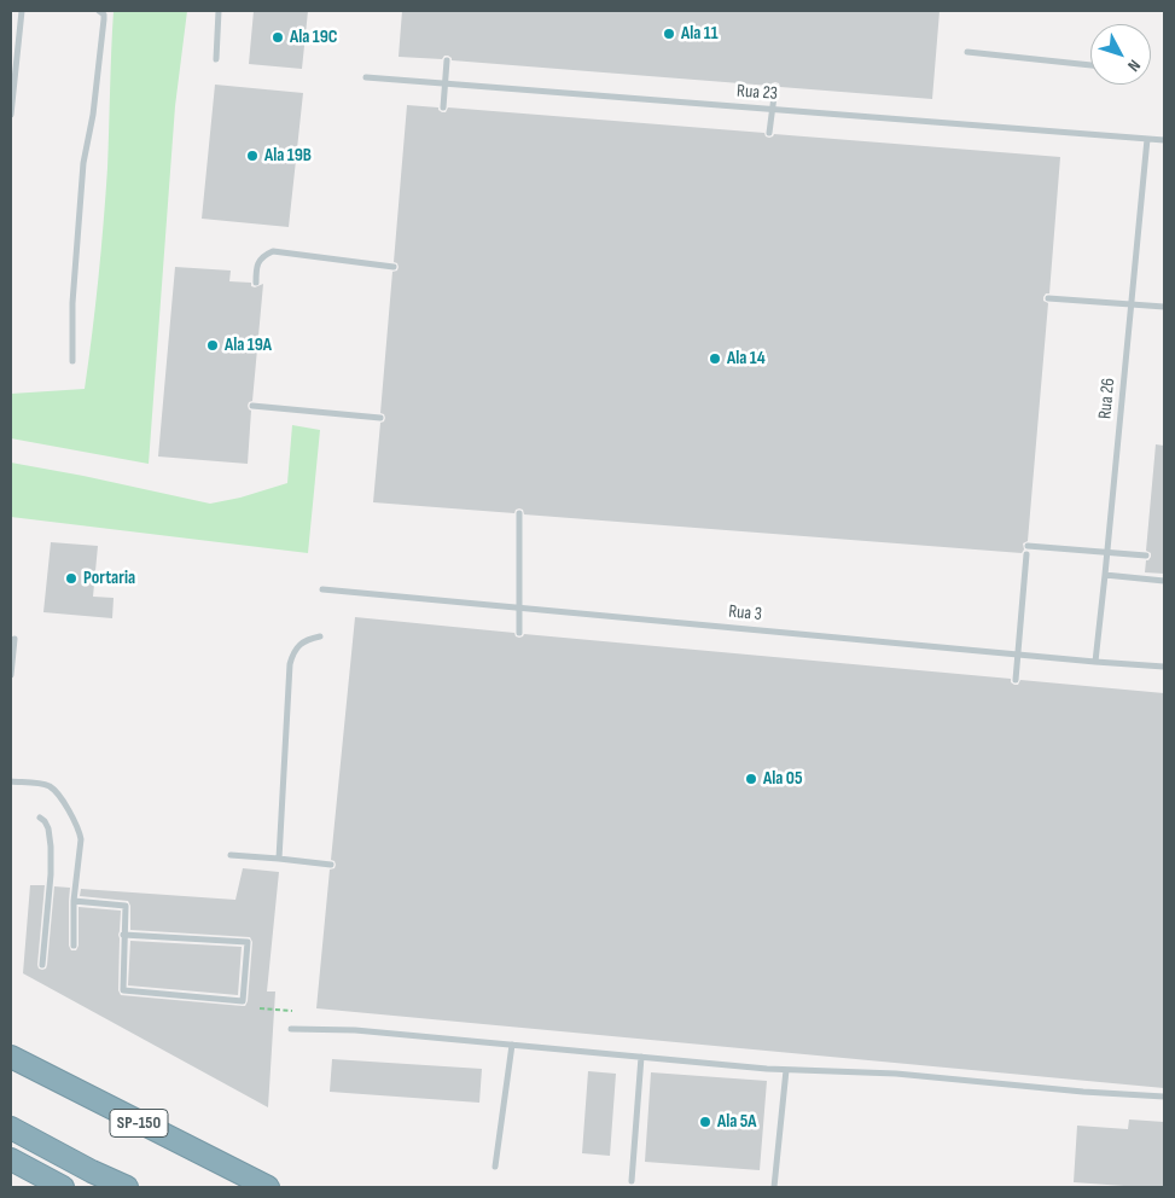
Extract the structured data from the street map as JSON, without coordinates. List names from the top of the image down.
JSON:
{
  "streets": {
    "highway": ["SP-150"],
    "lane": ["Rua 23", "Rua 26", "Rua 3"]
  },
  "crossings": [
    ["Rua 23", "Rua 26"],
    ["Rua 26", "Rua 3"]
  ],
  "places": [
    "Ala 11",
    "Ala 19C",
    "Ala 19B",
    "Ala 19A",
    "Ala 14",
    "Portaria",
    "Ala 05",
    "Ala 5A"
  ],
  "north": "bottom right"
}
